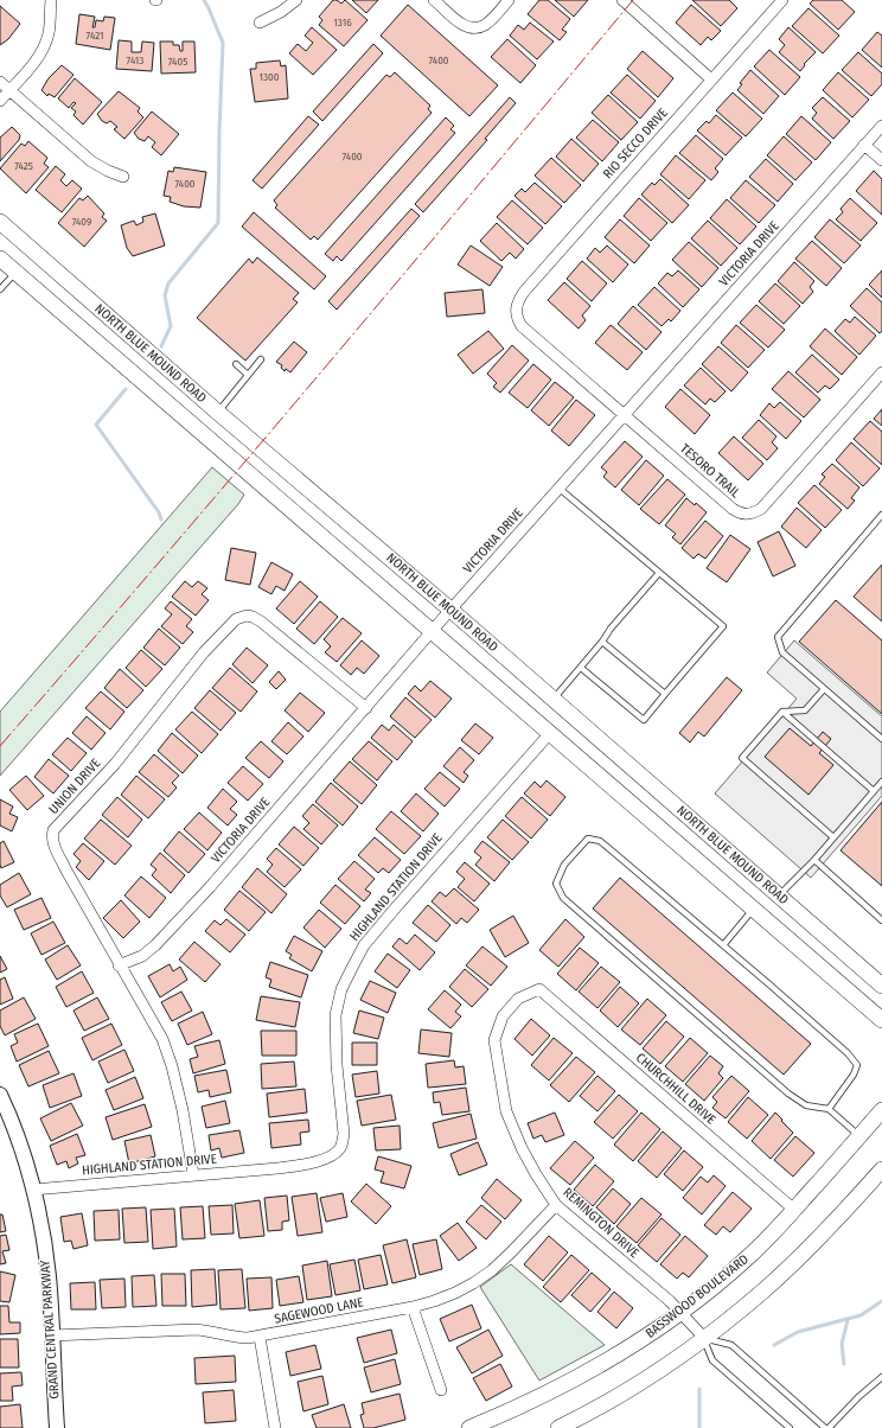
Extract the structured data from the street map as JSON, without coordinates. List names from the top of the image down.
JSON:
{
  "streets": {
    "main road": ["NORTH BLUE MOUND ROAD", "BASSWOOD BOULEVARD"],
    "street": [
      "RIO SECCO DRIVE",
      "VICTORIA DRIVE",
      "TESORO TRAIL",
      "UNION DRIVE",
      "HIGHLAND STATION DRIVE",
      "CHURCHHILL DRIVE",
      "REMINGTON DRIVE",
      "SAGEWOOD LANE",
      "GRAND CENTRAL PARKWAY"
    ]
  },
  "crossings": [
    ["RIO SECCO DRIVE", "TESORO TRAIL"],
    ["VICTORIA DRIVE", "NORTH BLUE MOUND ROAD"],
    ["VICTORIA DRIVE", "TESORO TRAIL"],
    ["VICTORIA DRIVE", "UNION DRIVE"],
    ["NORTH BLUE MOUND ROAD", "HIGHLAND STATION DRIVE"],
    ["UNION DRIVE", "HIGHLAND STATION DRIVE"],
    ["HIGHLAND STATION DRIVE", "GRAND CENTRAL PARKWAY"],
    ["CHURCHHILL DRIVE", "REMINGTON DRIVE"],
    ["CHURCHHILL DRIVE", "BASSWOOD BOULEVARD"],
    ["REMINGTON DRIVE", "BASSWOOD BOULEVARD"],
    ["REMINGTON DRIVE", "SAGEWOOD LANE"],
    ["SAGEWOOD LANE", "GRAND CENTRAL PARKWAY"]
  ],
  "house_numbers": [
    "1316",
    "7421",
    "7413",
    "7400",
    "7405",
    "1300",
    "7400",
    "7425",
    "7400",
    "7409"
  ]
}
